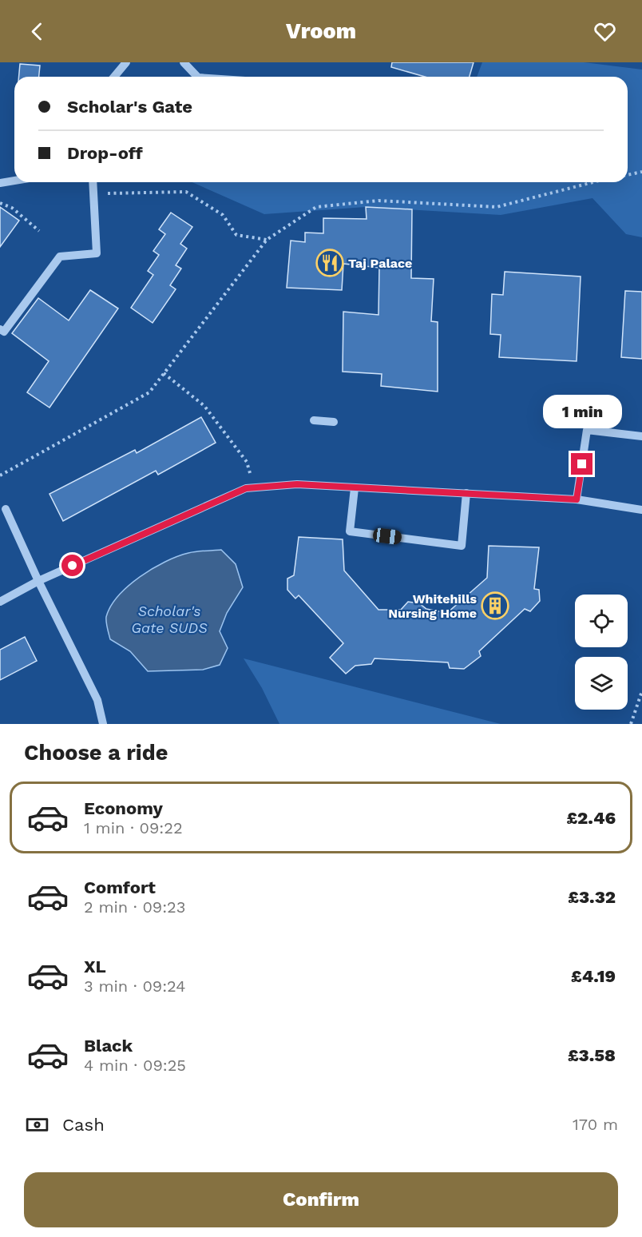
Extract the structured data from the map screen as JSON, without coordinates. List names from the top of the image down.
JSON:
{
  "water": ["Scholar's Gate SUDS"],
  "places": {
    "restaurant": ["Taj Palace"],
    "building": ["Whitehills Nursing Home"]
  },
  "page": {
    "header": "Vroom",
    "banner": ["Scholar's Gate", "Drop-off"],
    "bubble": "1 min",
    "heading": "Choose a ride",
    "list": [
      {
        "name": "Economy",
        "note": "1 min · 09:22",
        "value": "£2.46"
      },
      {
        "name": "Comfort",
        "note": "2 min · 09:23",
        "value": "£3.32"
      },
      {
        "name": "XL",
        "note": "3 min · 09:24",
        "value": "£4.19"
      },
      {
        "name": "Black",
        "note": "4 min · 09:25",
        "value": "£3.58"
      }
    ],
    "pay": ["Cash", "170 m"],
    "buttons": "Confirm"
  }
}
